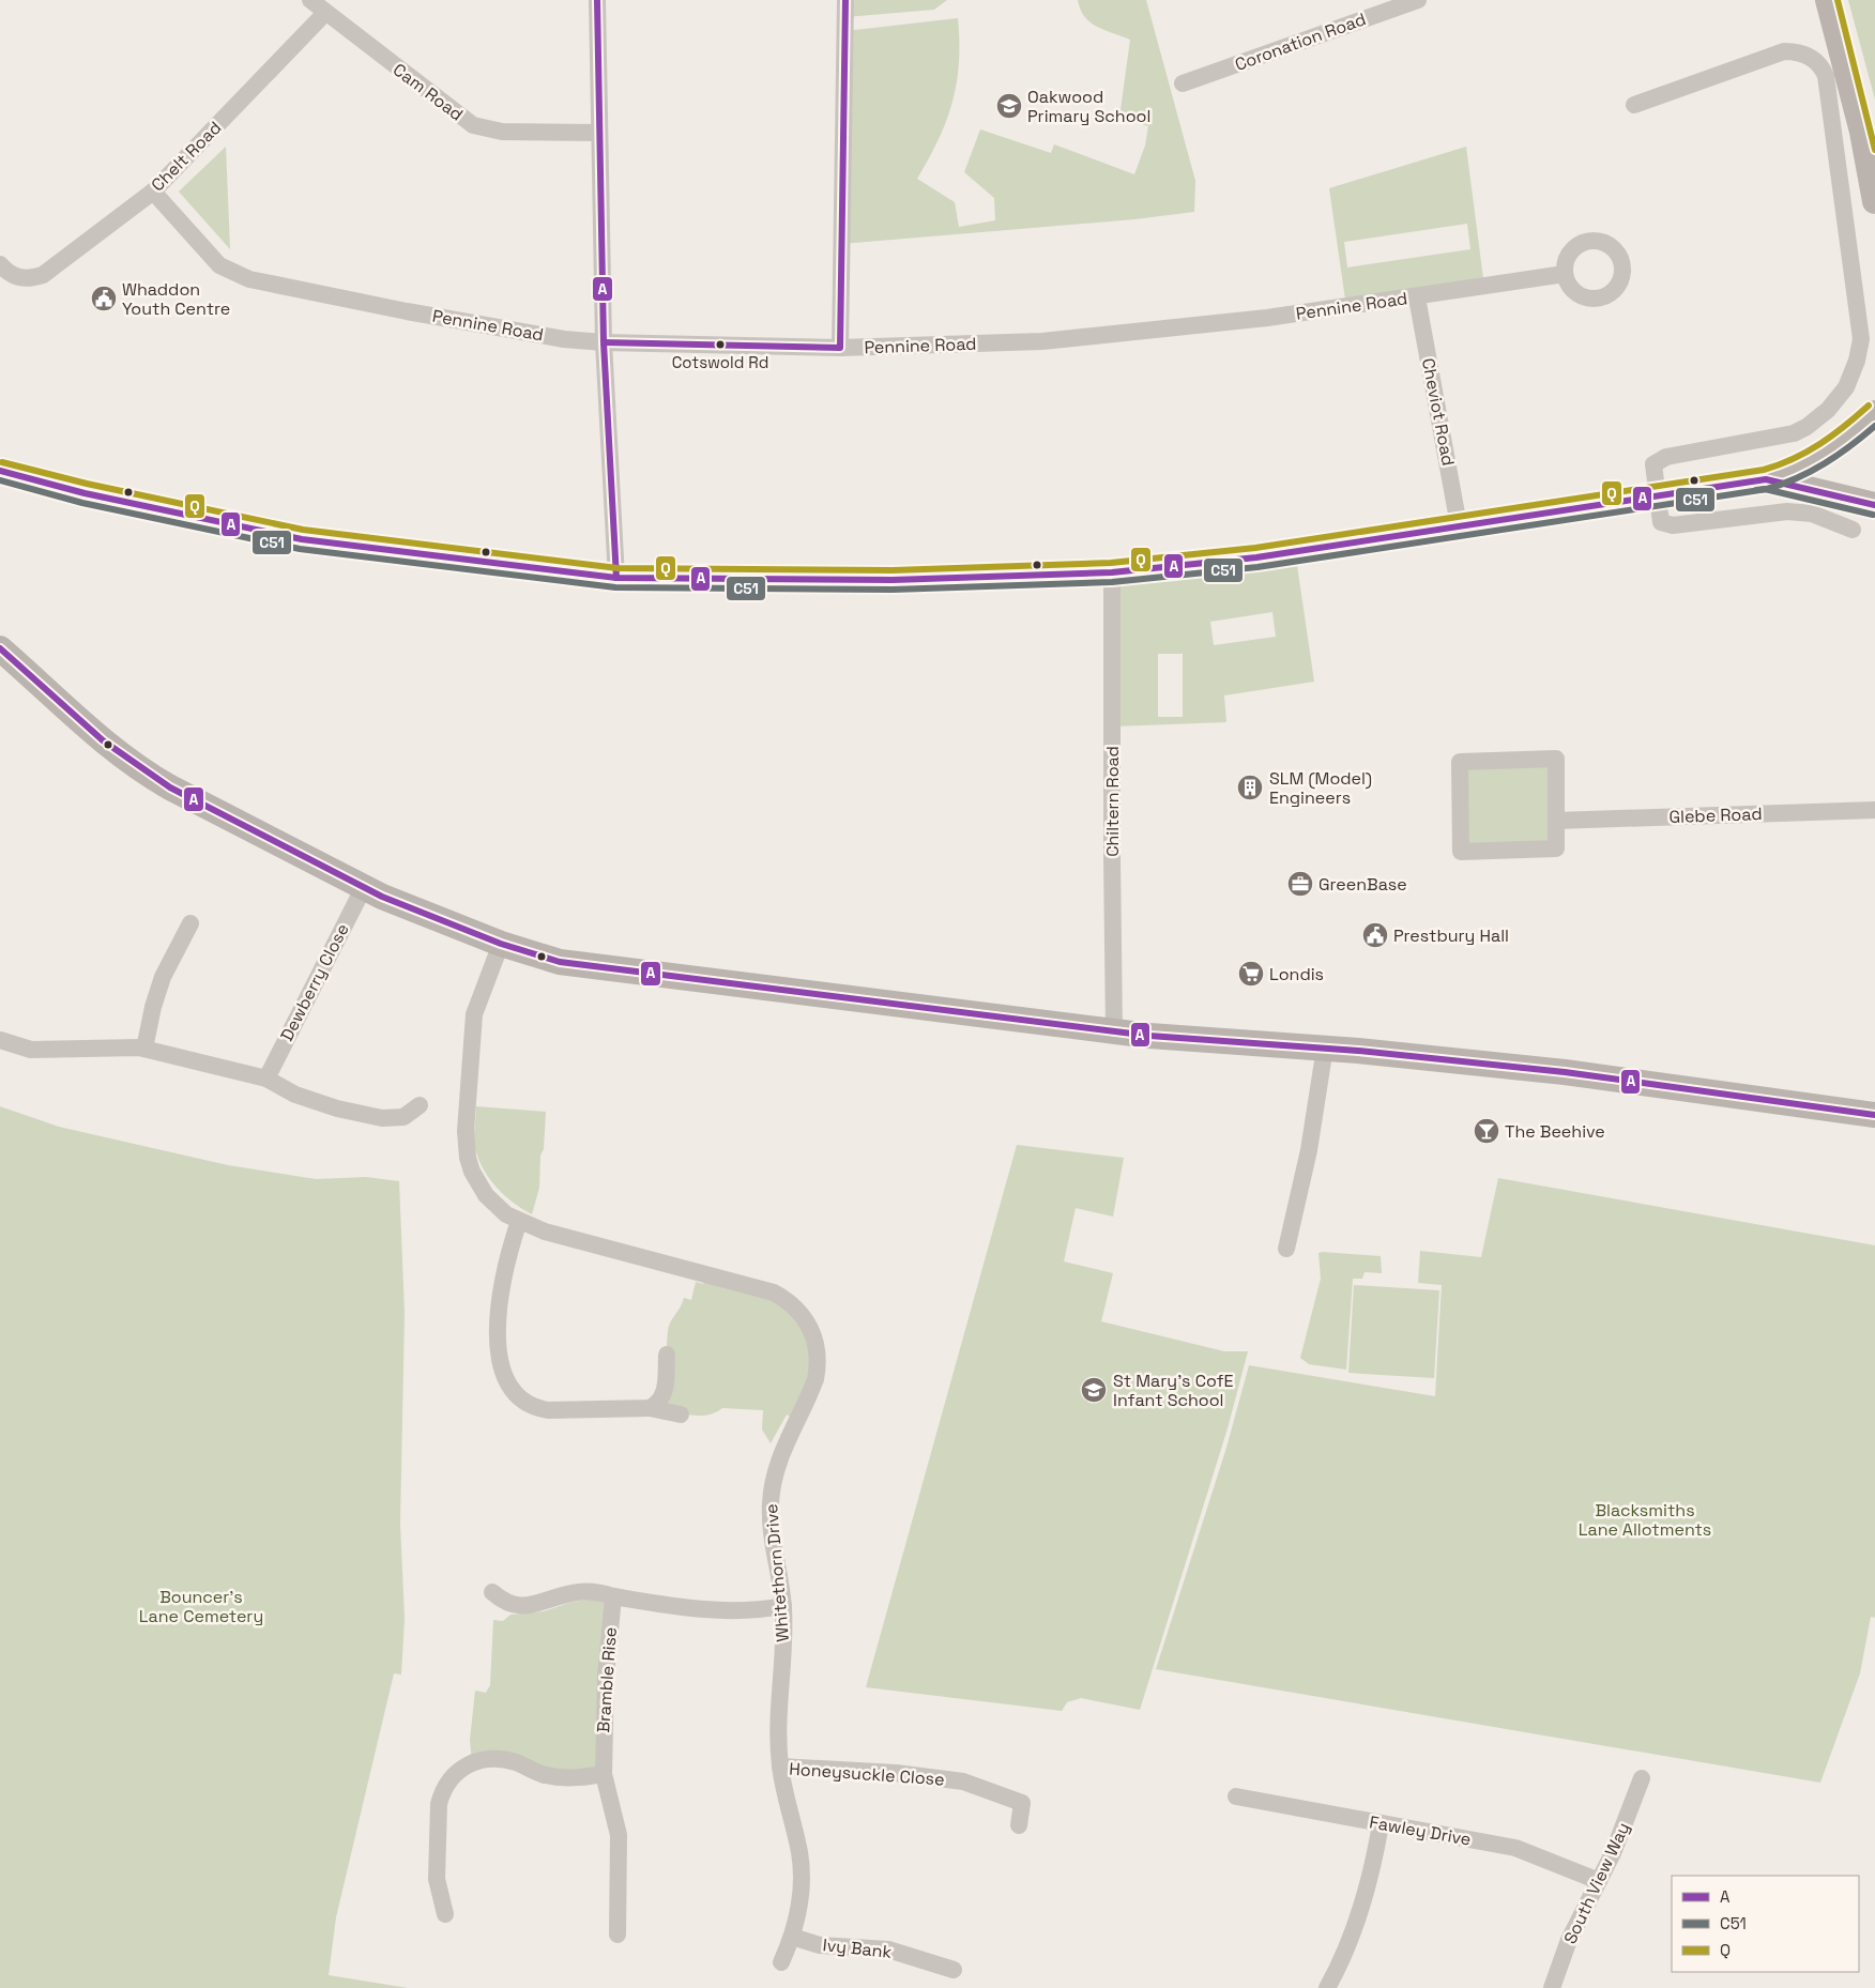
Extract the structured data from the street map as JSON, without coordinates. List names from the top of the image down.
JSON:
{
  "streets": {
    "street": [
      "Coronation Road",
      "Cam Road",
      "Chelt Road",
      "Pennine Road",
      "Cheviot Road",
      "Chiltern Road",
      "Glebe Road",
      "Dewberry Close",
      "Whitethorn Drive",
      "Bramble Rise",
      "Honeysuckle Close",
      "Fawley Drive",
      "South View Way",
      "Ivy Bank"
    ]
  },
  "crossings": [
    ["Cam Road", "Chelt Road"],
    ["Chelt Road", "Pennine Road"],
    ["Pennine Road", "Cheviot Road"],
    ["Whitethorn Drive", "Honeysuckle Close"],
    ["Whitethorn Drive", "Ivy Bank"],
    ["Fawley Drive", "South View Way"]
  ],
  "parks": ["Blacksmiths Lane Allotments", "Bouncer's Lane Cemetery"],
  "places": {
    "school or university": ["Oakwood Primary School", "St Mary's CofE Infant School"],
    "public building": ["Whaddon Youth Centre", "Prestbury Hall"],
    "other": ["Cotswold Rd"],
    "building": ["SLM (Model) Engineers"],
    "office": ["GreenBase"],
    "supermarket": ["Londis"],
    "bar": ["The Beehive"]
  },
  "lines": ["transit line A", "transit line Q", "transit line C51"],
  "legend": ["A", "C51", "Q"]
}
